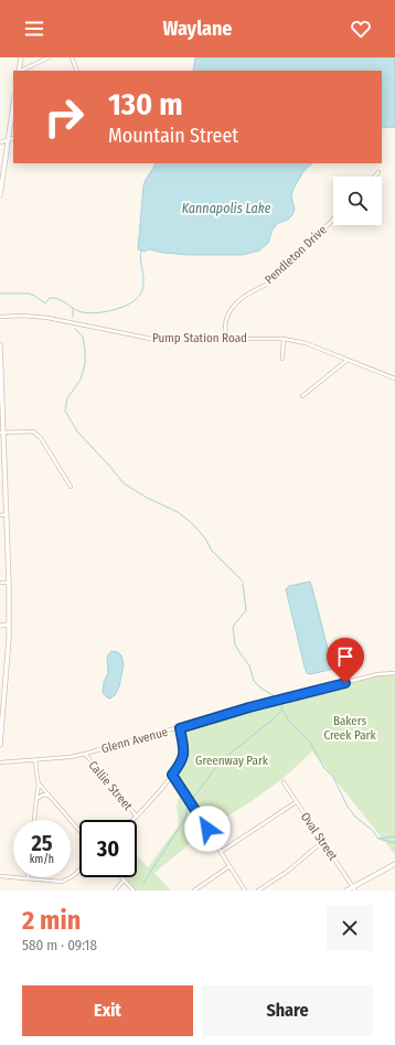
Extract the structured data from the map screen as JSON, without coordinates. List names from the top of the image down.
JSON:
{
  "streets": {
    "street": [
      "Pendleton Drive",
      "Pump Station Road",
      "Glenn Avenue",
      "Callie Street",
      "Oval Street"
    ]
  },
  "crossings": [
    ["Pendleton Drive", "Pump Station Road"],
    ["Glenn Avenue", "Callie Street"]
  ],
  "water": ["Kannapolis Lake"],
  "parks": ["Bakers Creek Park", "Greenway Park"],
  "page": {
    "header": "Waylane",
    "turn": ["130 m", "Mountain Street"],
    "speed": "25 km/h",
    "limit": "30",
    "heading": ["2 min", "580 m · 09:18"],
    "buttons": ["Exit", "Share"]
  }
}
